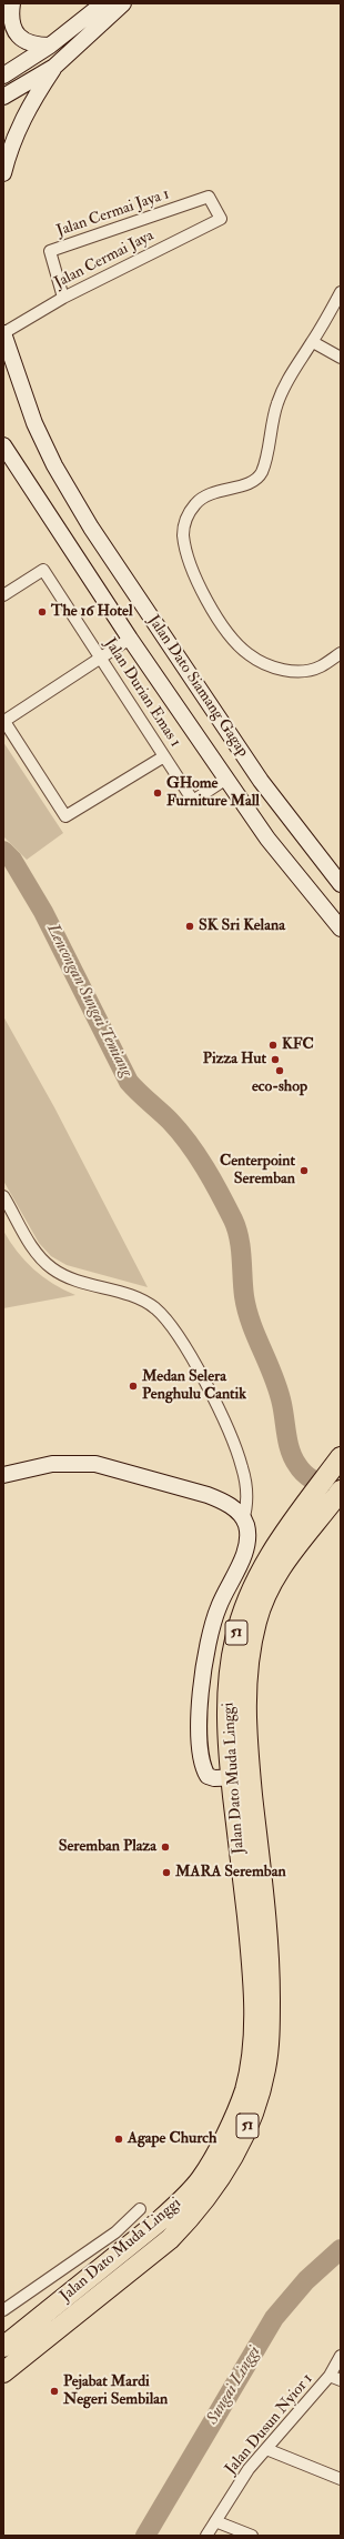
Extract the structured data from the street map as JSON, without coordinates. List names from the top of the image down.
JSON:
{
  "streets": {
    "highway": ["51", "Jalan Dato Muda Linggi"],
    "main road": ["Jalan Dato Siamang Gagap"],
    "street": [
      "Jalan Cermai Jaya 1",
      "Jalan Cermai Jaya",
      "Jalan Durian Emas 1",
      "Jalan Dusun Nyior 1"
    ]
  },
  "crossings": [
    ["Jalan Cermai Jaya 1", "Jalan Cermai Jaya"],
    ["Jalan Cermai Jaya", "Jalan Dato Siamang Gagap"],
    ["Jalan Dato Siamang Gagap", "Jalan Durian Emas 1"]
  ],
  "water": ["Lencongan Sungai Temiang", "Sungai Linggi"],
  "places": [
    "The 16 Hotel",
    "GHome Furniture Mall",
    "SK Sri Kelana",
    "KFC",
    "Pizza Hut",
    "eco-shop",
    "Centerpoint Seremban",
    "Medan Selera Penghulu Cantik",
    "Seremban Plaza",
    "MARA Seremban",
    "Agape Church",
    "Pejabat Mardi Negeri Sembilan"
  ]
}
